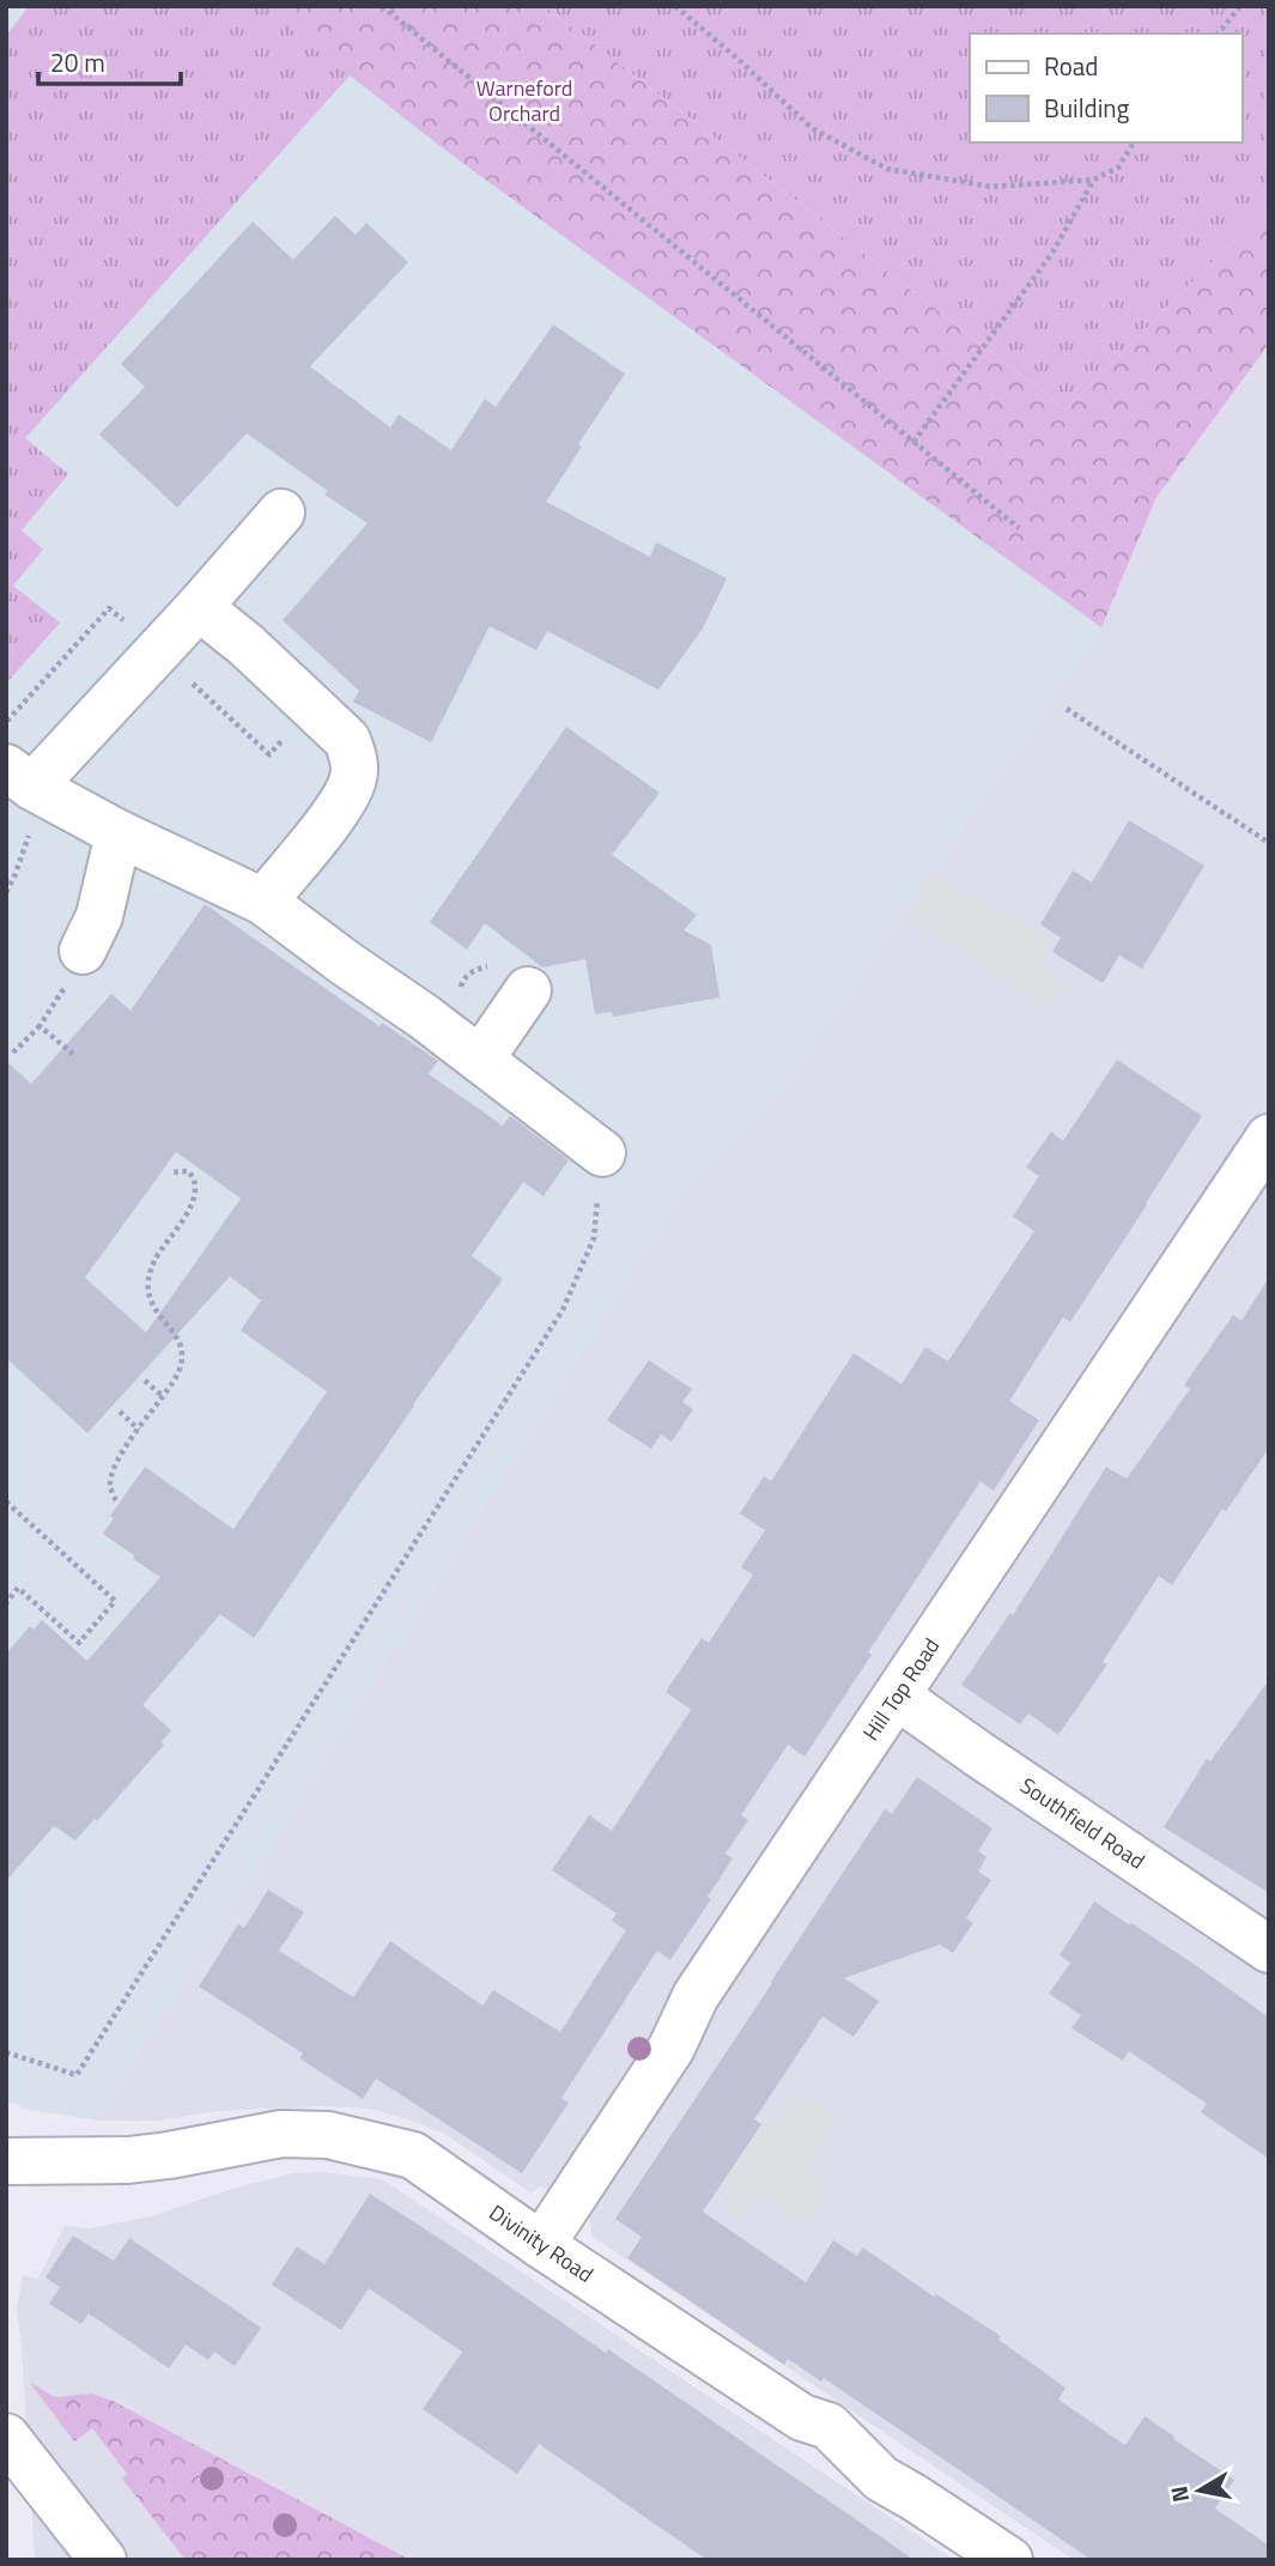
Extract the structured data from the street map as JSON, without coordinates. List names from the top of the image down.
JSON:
{
  "streets": {
    "street": ["Hill Top Road", "Southfield Road", "Divinity Road"]
  },
  "crossings": [
    ["Hill Top Road", "Southfield Road"],
    ["Hill Top Road", "Divinity Road"]
  ],
  "parks": ["Warneford Orchard"],
  "legend": ["Road", "Building"],
  "scale_bar": "20 m",
  "north": "left"
}
